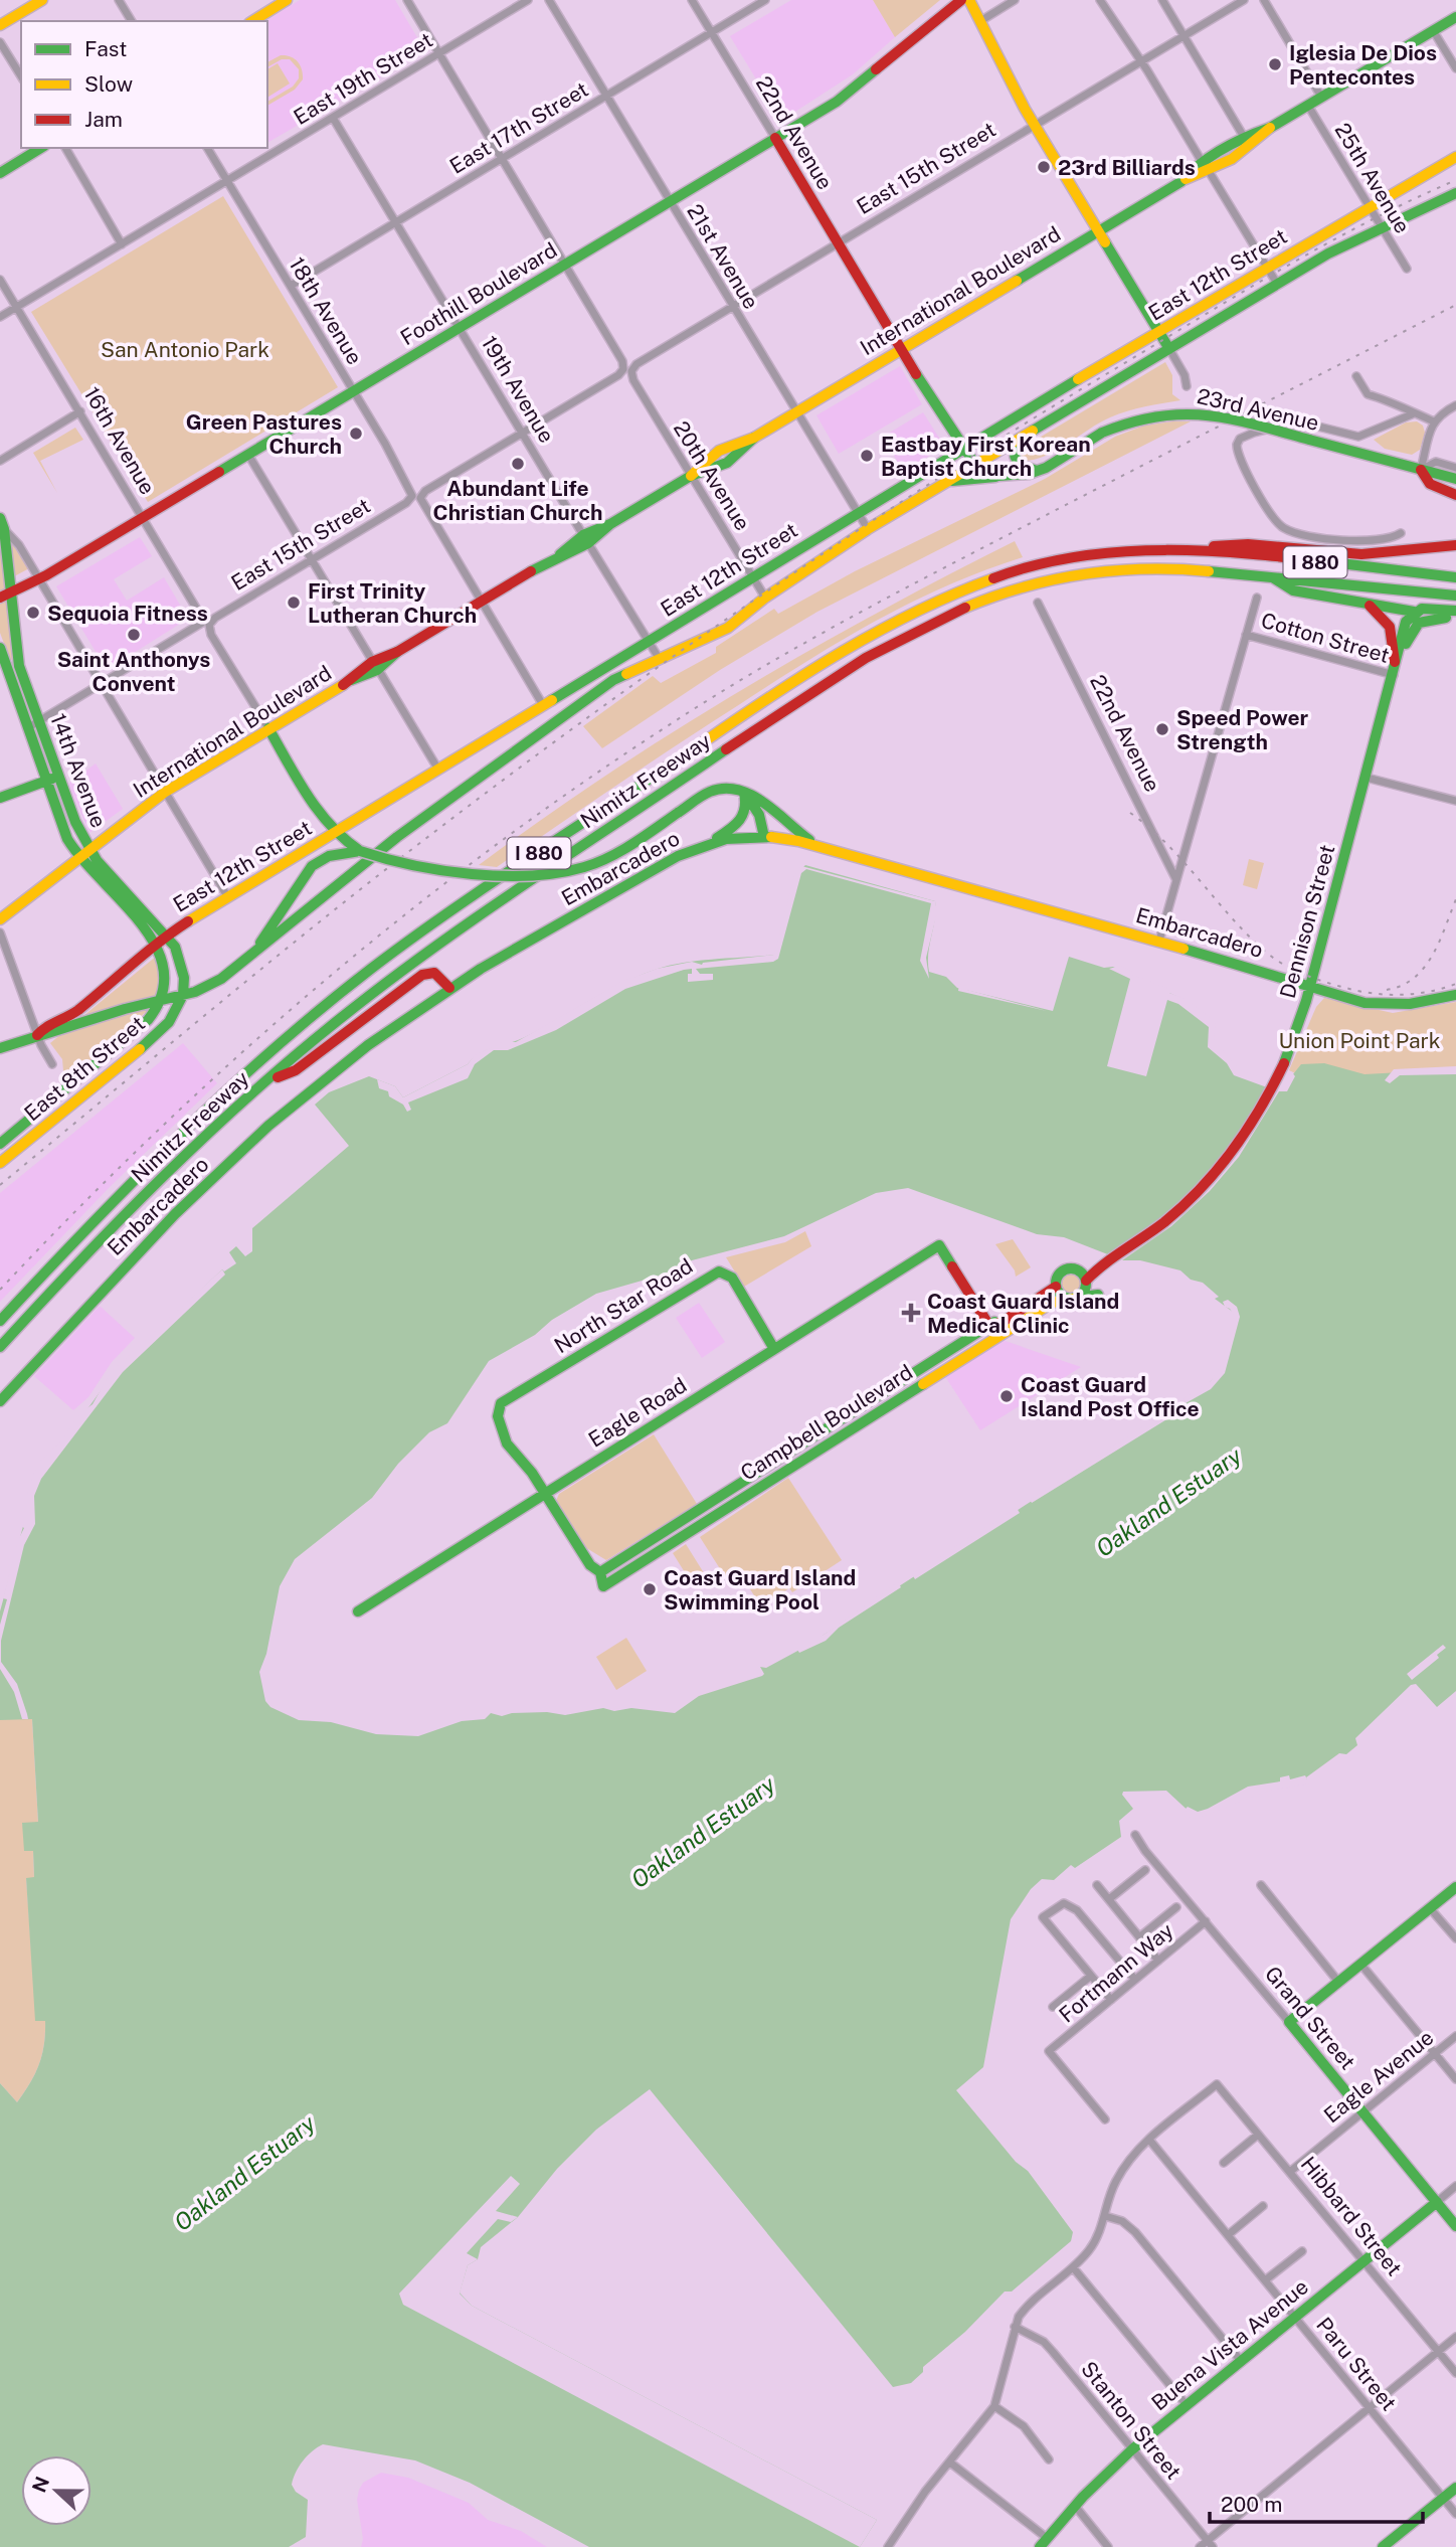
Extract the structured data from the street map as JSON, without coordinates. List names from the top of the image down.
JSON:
{
  "streets": {
    "main road": [
      "22nd Avenue",
      "East 12th Street",
      "International Boulevard",
      "Foothill Boulevard",
      "23rd Avenue",
      "16th Avenue",
      "I 880",
      "14th Avenue",
      "Nimitz Freeway",
      "Embarcadero",
      "Dennison Street",
      "East 8th Street",
      "North Star Road",
      "Eagle Road",
      "Campbell Boulevard",
      "Grand Street",
      "Buena Vista Avenue"
    ],
    "street": [
      "East 19th Street",
      "East 17th Street",
      "East 15th Street",
      "25th Avenue",
      "21st Avenue",
      "18th Avenue",
      "19th Avenue",
      "20th Avenue",
      "Cotton Street",
      "Fortmann Way",
      "Eagle Avenue",
      "Hibbard Street",
      "Paru Street",
      "Stanton Street"
    ]
  },
  "crossings": [
    ["East 19th Street", "18th Avenue"],
    ["East 19th Street", "19th Avenue"],
    ["East 19th Street", "16th Avenue"],
    ["East 19th Street", "20th Avenue"],
    ["East 17th Street", "22nd Avenue"],
    ["East 17th Street", "21st Avenue"],
    ["East 17th Street", "18th Avenue"],
    ["East 17th Street", "19th Avenue"],
    ["East 17th Street", "20th Avenue"],
    ["22nd Avenue", "East 15th Street"],
    ["22nd Avenue", "East 12th Street"],
    ["22nd Avenue", "International Boulevard"],
    ["22nd Avenue", "Foothill Boulevard"],
    ["East 15th Street", "21st Avenue"],
    ["East 15th Street", "18th Avenue"],
    ["East 15th Street", "19th Avenue"],
    ["East 15th Street", "23rd Avenue"],
    ["East 15th Street", "16th Avenue"],
    ["East 15th Street", "20th Avenue"],
    ["East 15th Street", "14th Avenue"],
    ["25th Avenue", "East 12th Street"],
    ["25th Avenue", "International Boulevard"],
    ["21st Avenue", "East 12th Street"],
    ["21st Avenue", "International Boulevard"],
    ["21st Avenue", "Foothill Boulevard"],
    ["East 12th Street", "18th Avenue"],
    ["East 12th Street", "19th Avenue"],
    ["East 12th Street", "23rd Avenue"],
    ["East 12th Street", "16th Avenue"],
    ["East 12th Street", "20th Avenue"],
    ["East 12th Street", "14th Avenue"],
    ["East 12th Street", "East 8th Street"],
    ["International Boulevard", "18th Avenue"],
    ["International Boulevard", "19th Avenue"],
    ["International Boulevard", "23rd Avenue"],
    ["International Boulevard", "16th Avenue"],
    ["International Boulevard", "20th Avenue"],
    ["International Boulevard", "14th Avenue"],
    ["Foothill Boulevard", "18th Avenue"],
    ["Foothill Boulevard", "19th Avenue"],
    ["Foothill Boulevard", "16th Avenue"],
    ["Foothill Boulevard", "20th Avenue"],
    ["Foothill Boulevard", "14th Avenue"],
    ["Cotton Street", "Dennison Street"],
    ["14th Avenue", "East 8th Street"],
    ["Embarcadero", "Dennison Street"],
    ["Dennison Street", "Campbell Boulevard"],
    ["North Star Road", "Eagle Road"],
    ["Eagle Road", "Campbell Boulevard"],
    ["Fortmann Way", "Grand Street"],
    ["Grand Street", "Eagle Avenue"],
    ["Grand Street", "Buena Vista Avenue"],
    ["Eagle Avenue", "Hibbard Street"],
    ["Hibbard Street", "Buena Vista Avenue"],
    ["Hibbard Street", "Paru Street"],
    ["Buena Vista Avenue", "Paru Street"],
    ["Buena Vista Avenue", "Stanton Street"]
  ],
  "water": ["Oakland Estuary"],
  "parks": ["San Antonio Park", "Union Point Park"],
  "places": {
    "other": [
      "Iglesia De Dios Pentecontes",
      "23rd Billiards",
      "Green Pastures Church",
      "Eastbay First Korean Baptist Church",
      "Abundant Life Christian Church",
      "First Trinity Lutheran Church",
      "Sequoia Fitness",
      "Saint Anthonys Convent",
      "Speed Power Strength",
      "Coast Guard Island Post Office",
      "Coast Guard Island Swimming Pool"
    ],
    "health": ["Coast Guard Island Medical Clinic"]
  },
  "legend": ["Fast", "Slow", "Jam"],
  "scale_bar": "200 m",
  "north": "left"
}
